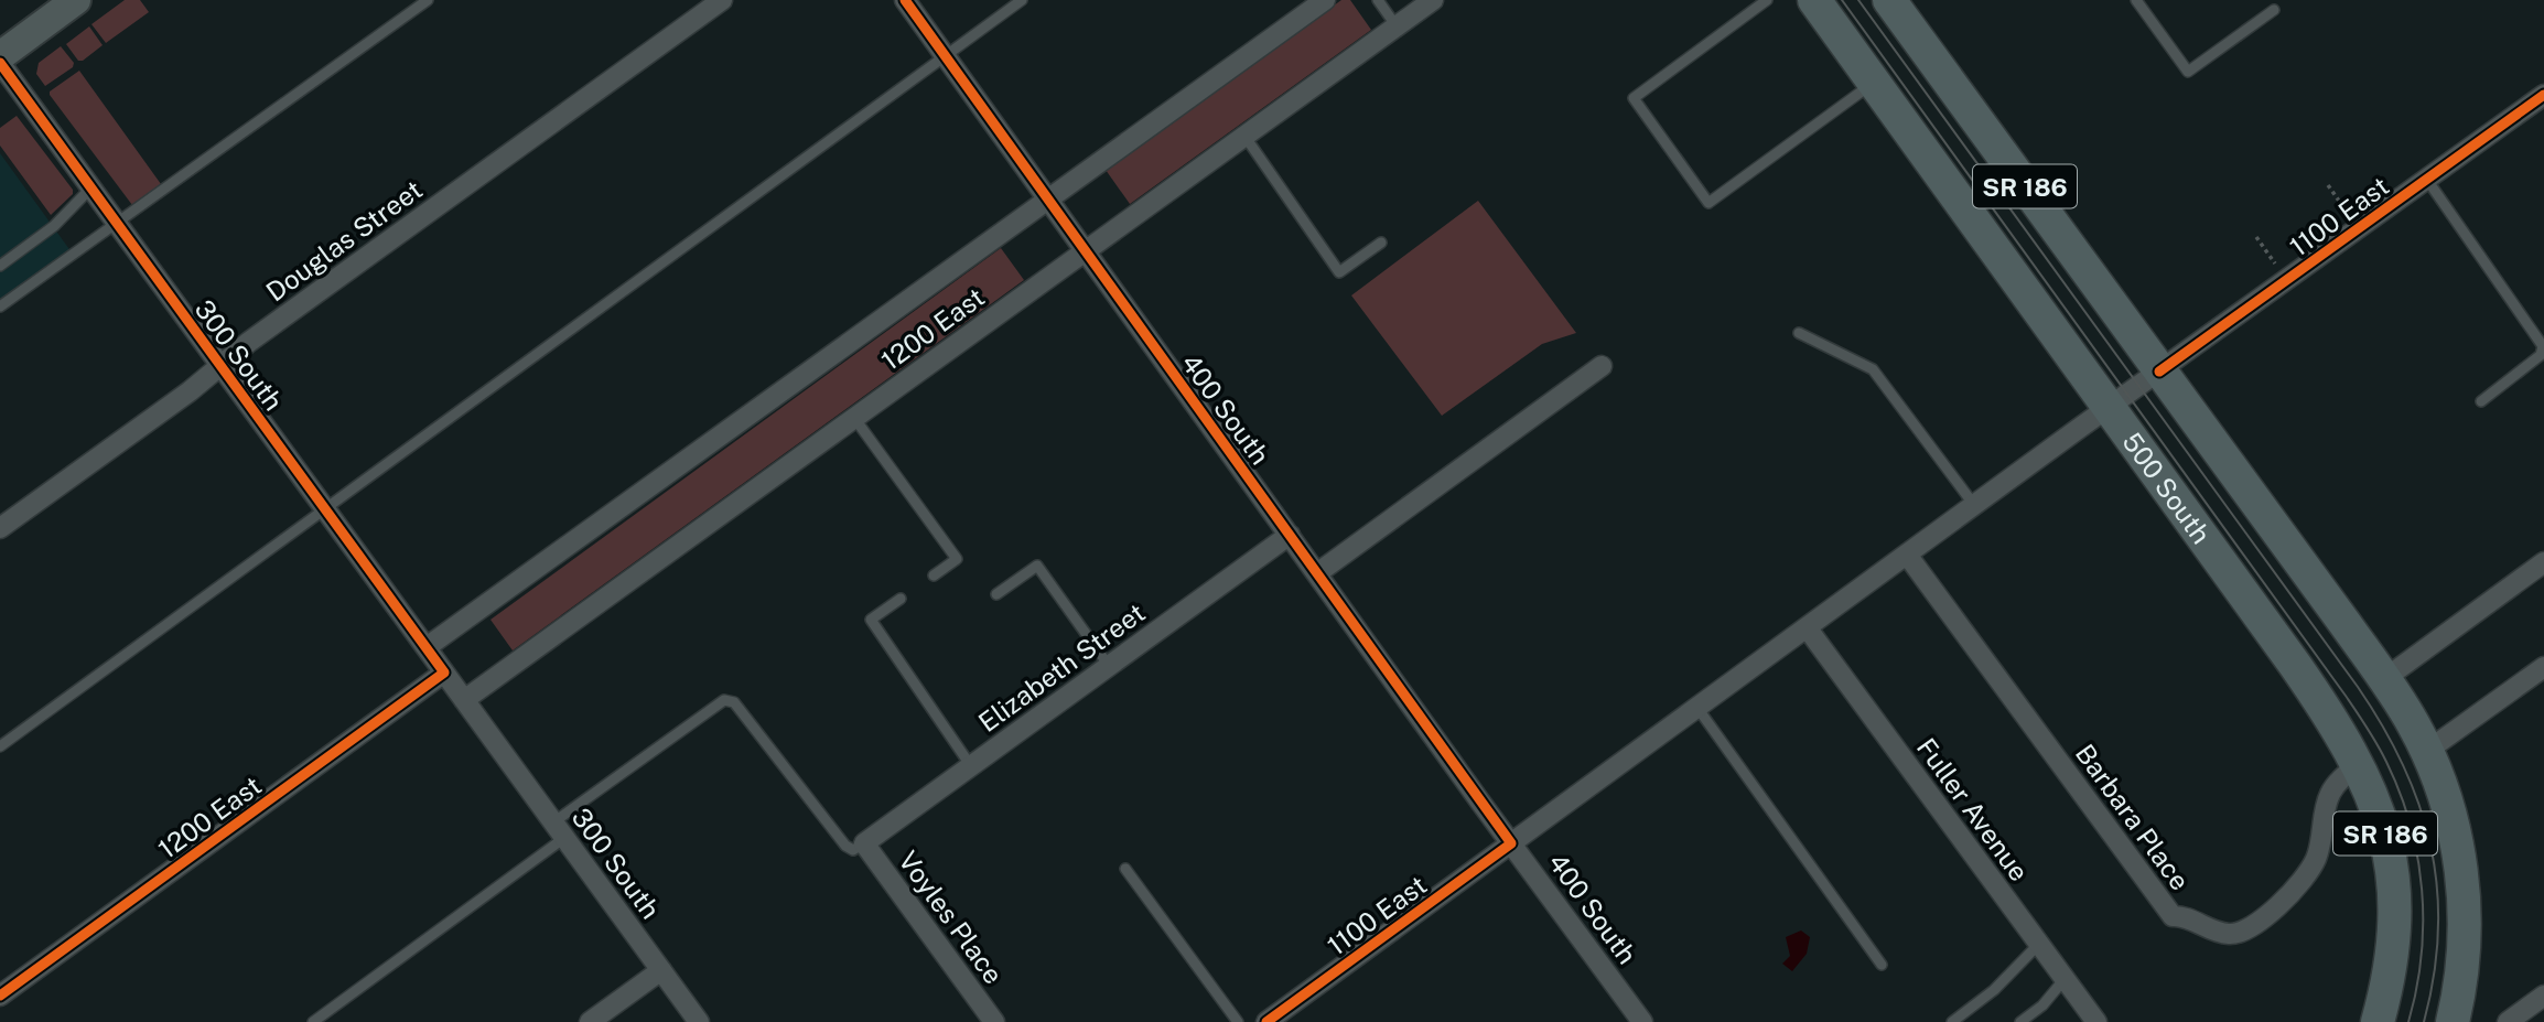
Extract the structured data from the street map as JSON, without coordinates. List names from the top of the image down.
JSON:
{
  "streets": {
    "main road": ["SR 186", "500 South"],
    "street": [
      "1100 East",
      "Douglas Street",
      "1200 East",
      "300 South",
      "400 South",
      "Elizabeth Street",
      "Fuller Avenue",
      "Barbara Place",
      "Voyles Place"
    ]
  },
  "crossings": [
    ["SR 186", "1100 East"],
    ["1100 East", "400 South"],
    ["1100 East", "500 South"],
    ["1100 East", "Fuller Avenue"],
    ["1100 East", "Barbara Place"],
    ["Douglas Street", "300 South"],
    ["1200 East", "300 South"],
    ["1200 East", "400 South"],
    ["400 South", "Elizabeth Street"],
    ["500 South", "Barbara Place"],
    ["Elizabeth Street", "Voyles Place"]
  ]
}
